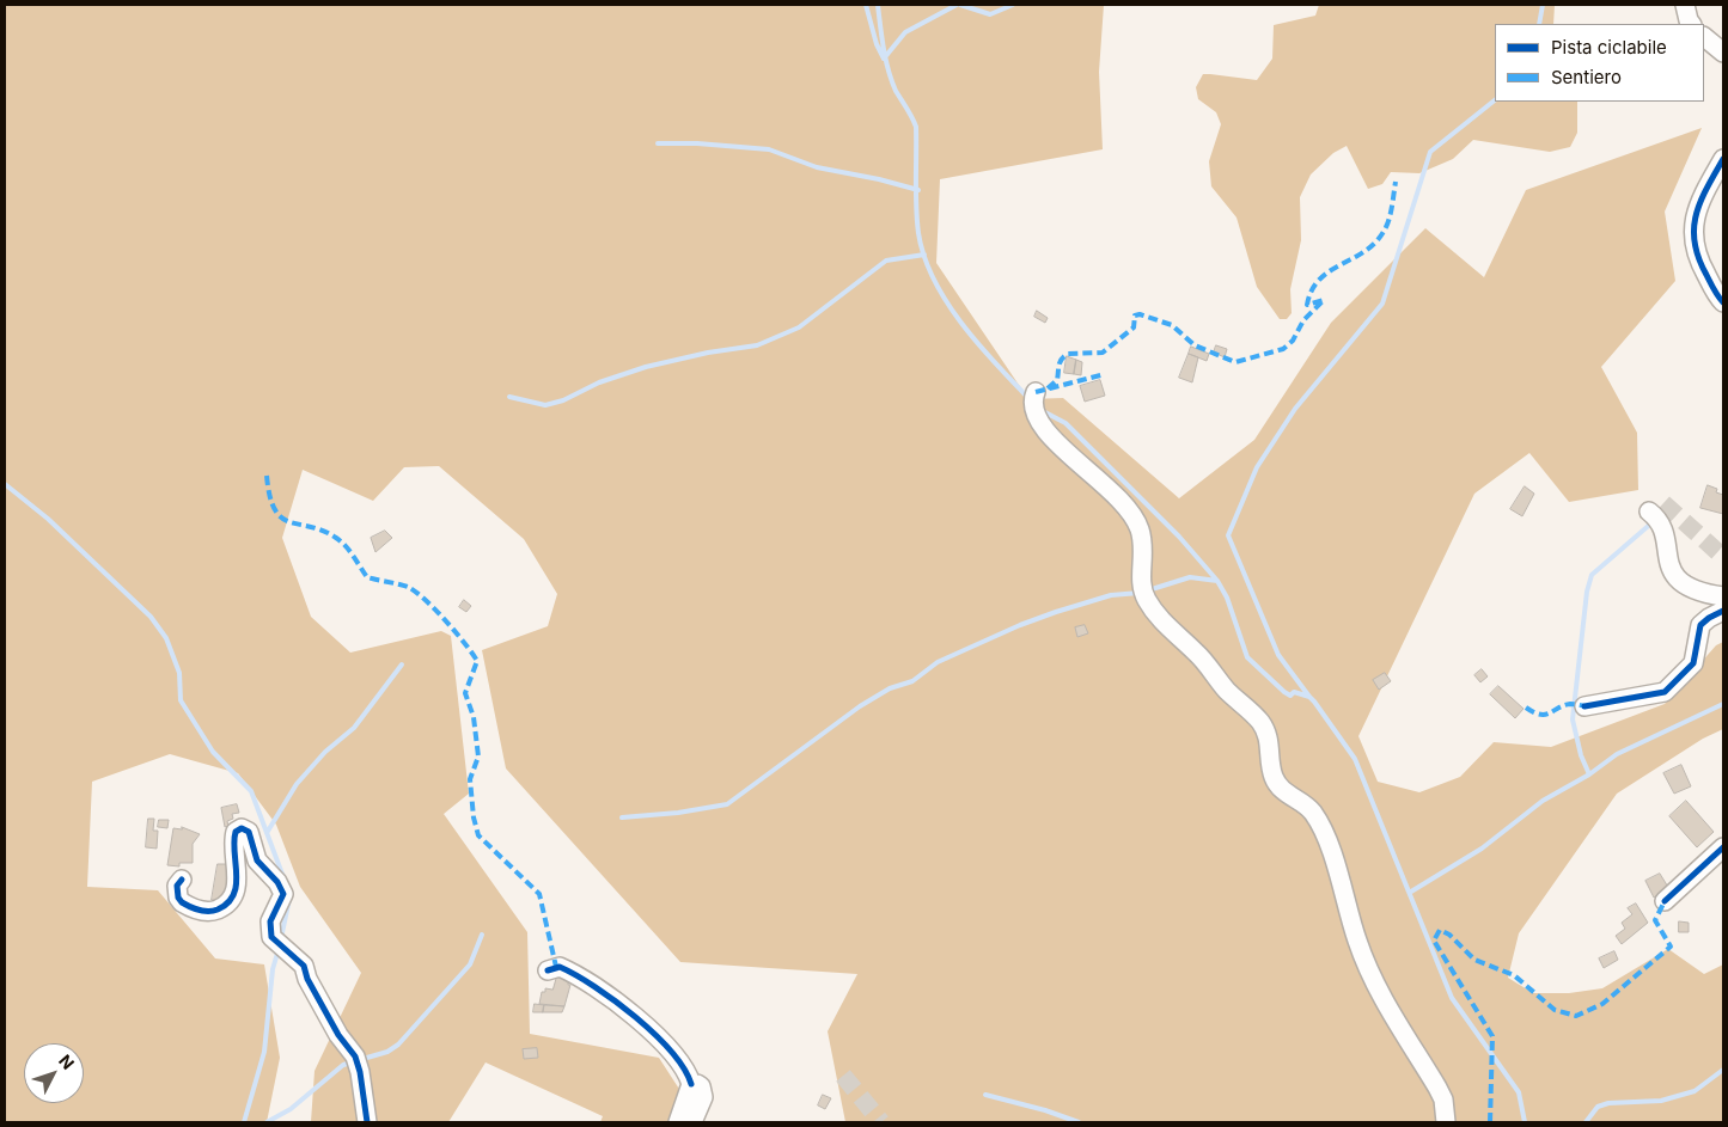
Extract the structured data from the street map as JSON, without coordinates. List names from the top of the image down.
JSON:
{
  "legend": ["Pista ciclabile", "Sentiero"],
  "north": "top right"
}
